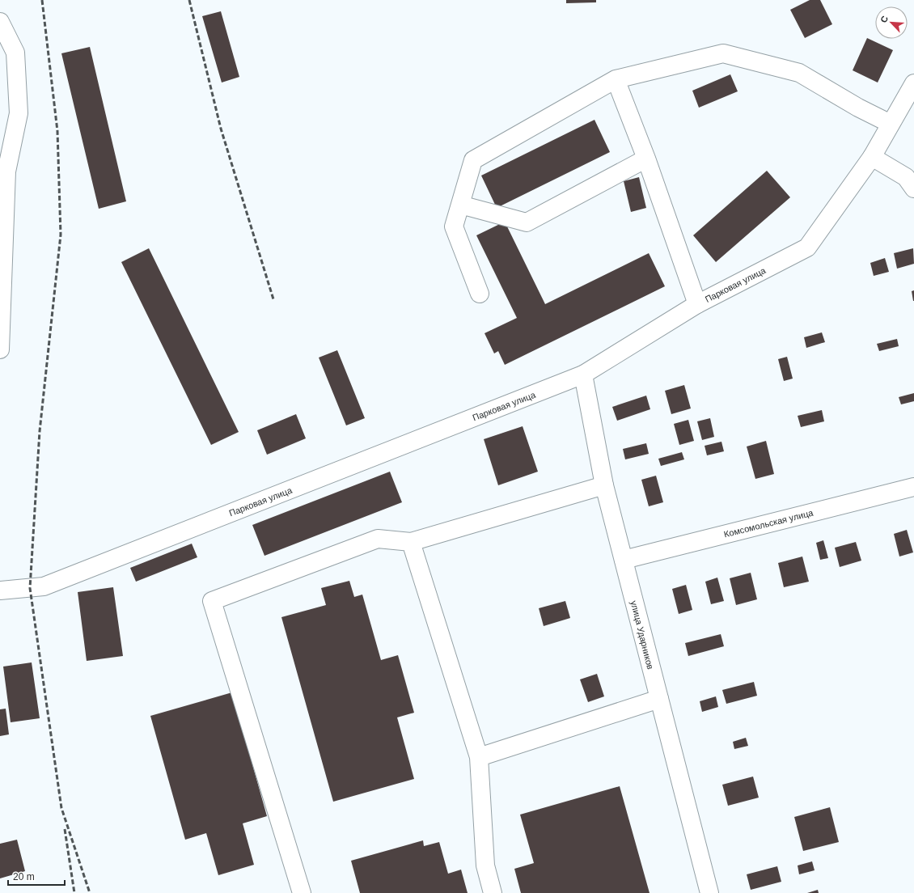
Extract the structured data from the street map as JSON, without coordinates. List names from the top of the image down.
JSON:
{
  "streets": {
    "main road": ["Парковая улица", "Комсомольская улица", "улица Ударников"]
  },
  "crossings": [
    ["Парковая улица", "улица Ударников"],
    ["Комсомольская улица", "улица Ударников"]
  ],
  "scale_bar": "20 m",
  "north": "top left"
}
